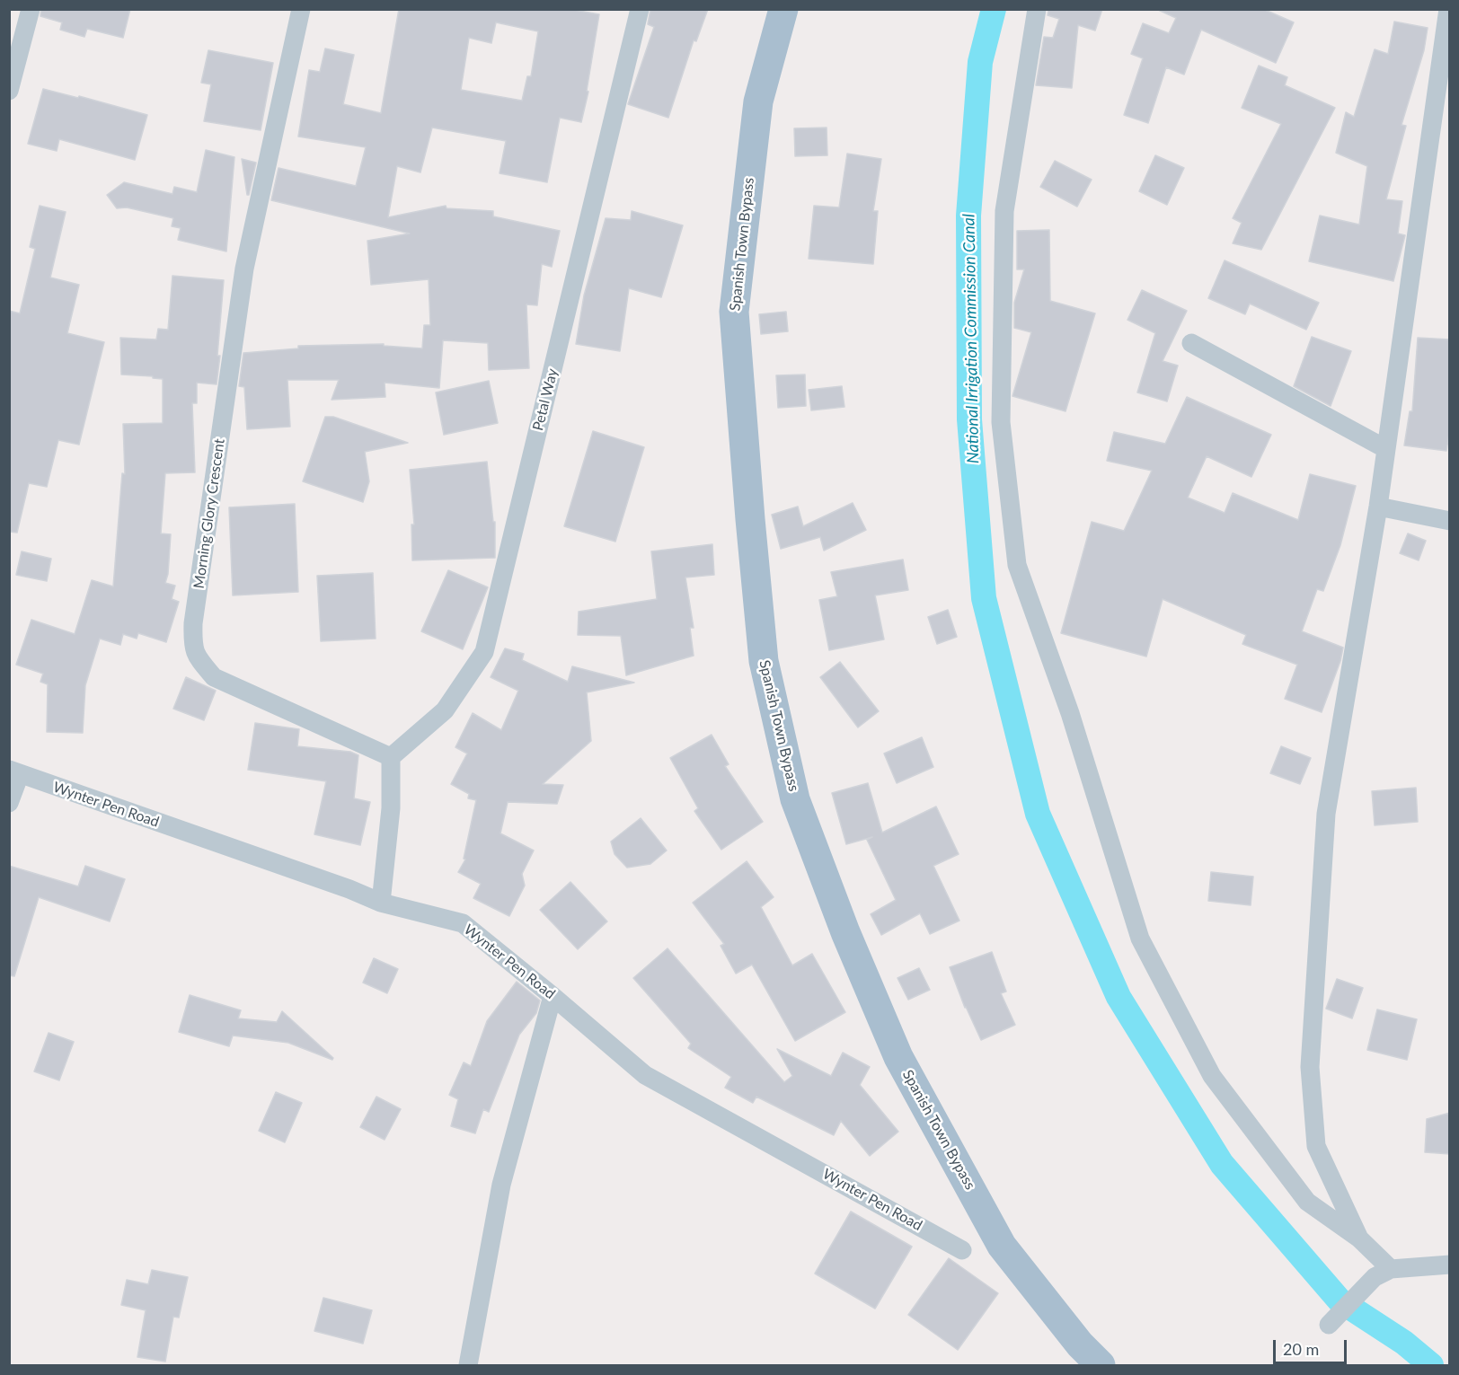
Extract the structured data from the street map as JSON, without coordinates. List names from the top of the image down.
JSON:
{
  "streets": {
    "main road": ["Spanish Town Bypass"],
    "street": ["Petal Way", "Morning Glory Crescent", "Wynter Pen Road"]
  },
  "crossings": [
    ["Petal Way", "Morning Glory Crescent"]
  ],
  "water": ["National Irrigation Commission Canal"],
  "scale_bar": "20 m"
}
